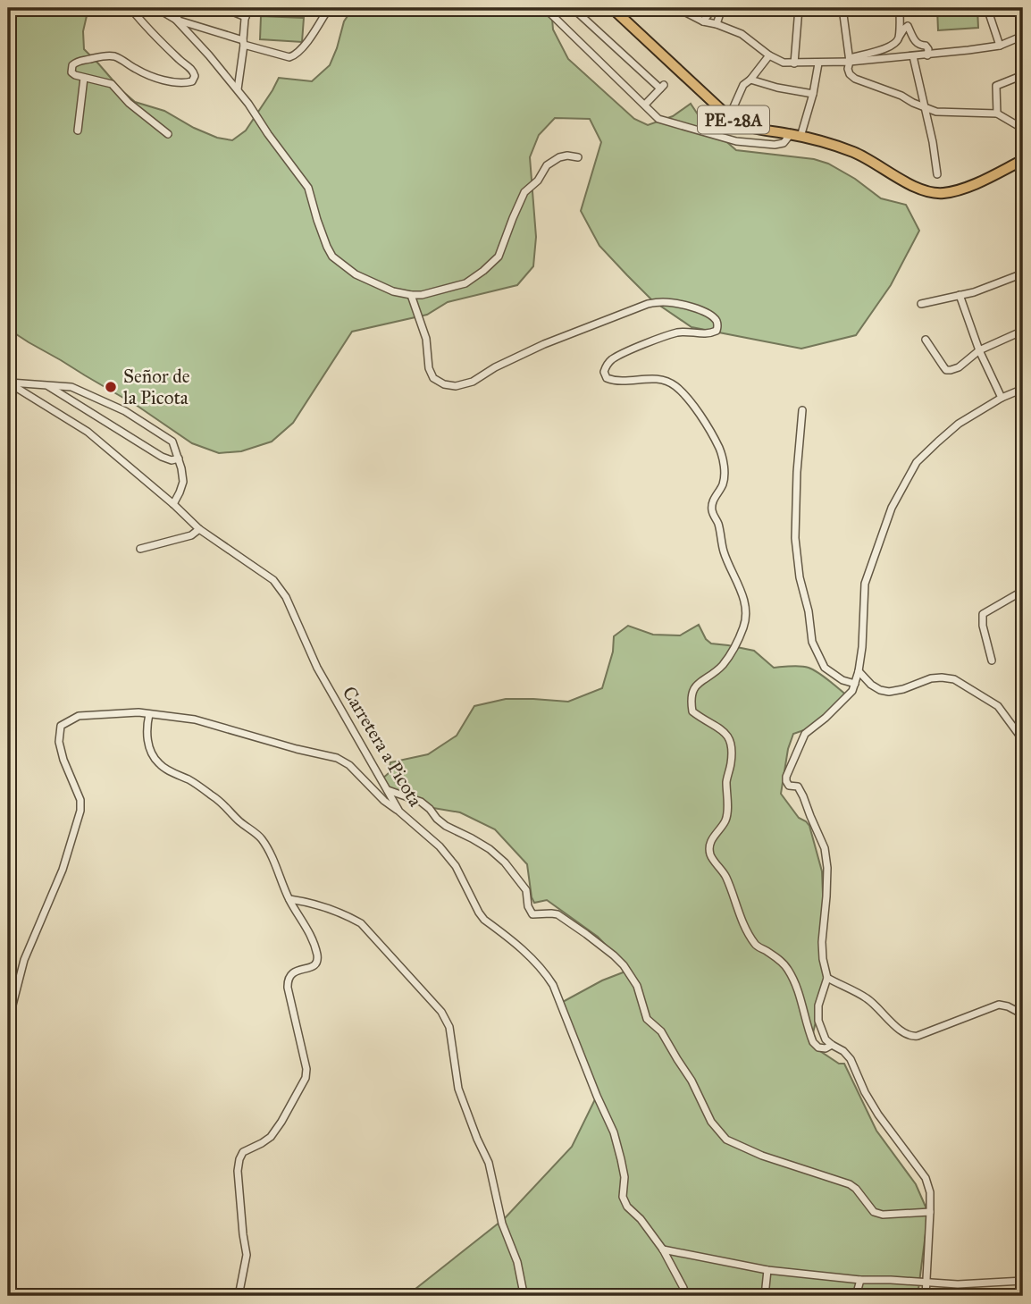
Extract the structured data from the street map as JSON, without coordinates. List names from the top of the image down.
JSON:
{
  "streets": {
    "highway": ["PE-28A"],
    "street": ["Carretera a Picota"]
  },
  "places": ["Señor de la Picota"]
}
